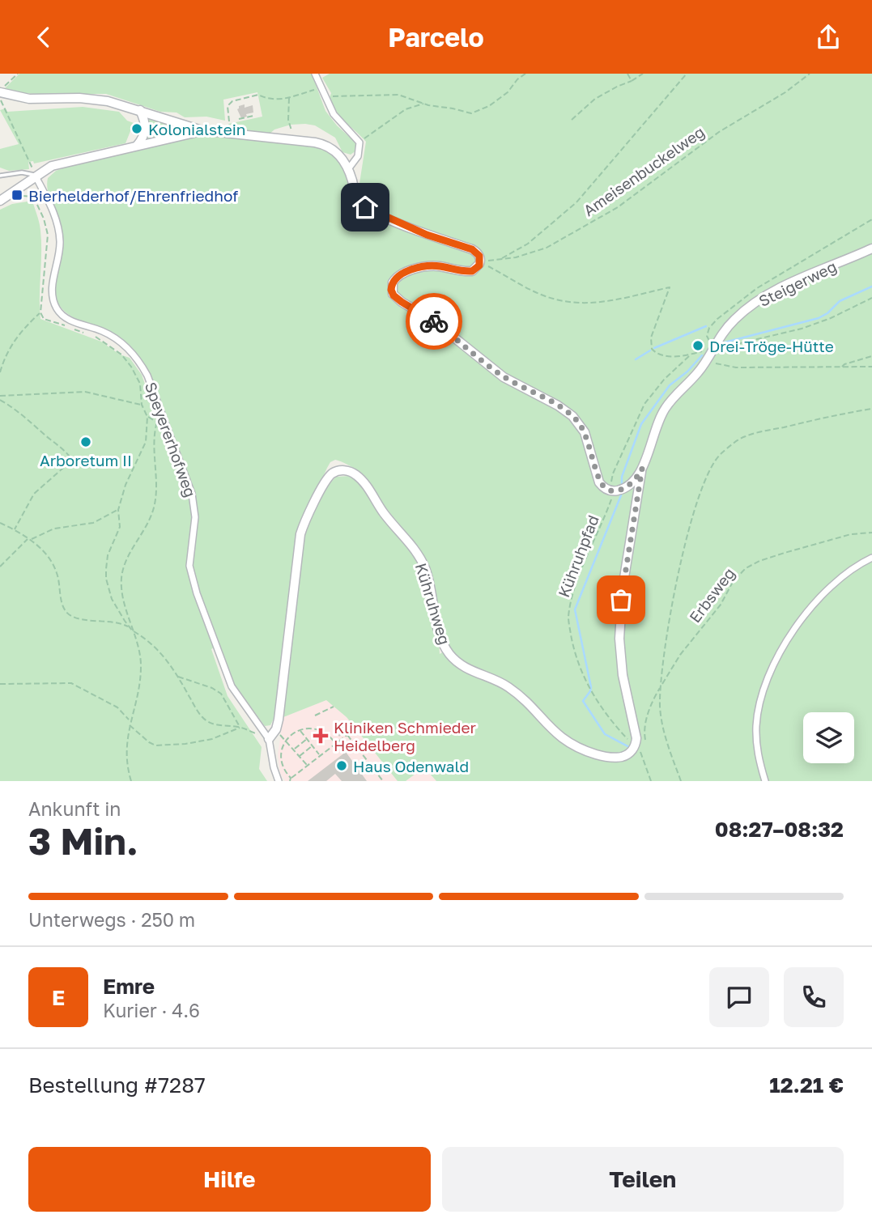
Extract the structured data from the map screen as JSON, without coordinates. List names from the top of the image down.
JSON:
{
  "streets": {
    "street": ["Steigerweg", "Speyererhofweg", "Kühruhweg"],
    "path": ["Ameisenbuckelweg", "Kühruhpfad", "Erbsweg"]
  },
  "crossings": [
    ["Speyererhofweg", "Kühruhweg"],
    ["Kühruhpfad", "Erbsweg"],
    ["Kühruhpfad", "Kühruhweg"],
    ["Erbsweg", "Kühruhweg"]
  ],
  "places": {
    "other": [
      "Kolonialstein",
      "Drei-Tröge-Hütte",
      "Arboretum II",
      "Haus Odenwald"
    ],
    "transit": ["Bierhelderhof/Ehrenfriedhof"],
    "health": ["Kliniken Schmieder Heidelberg"]
  },
  "page": {
    "header": "Parcelo",
    "heading": ["3 Min.", "Ankunft in", "08:27–08:32"],
    "panel": [
      "Emre",
      "Kurier · 4.6",
      "Bestellung #7287",
      "12.21 €"
    ],
    "bar": "Unterwegs · 250 m",
    "round": "E",
    "buttons": ["Hilfe", "Teilen"]
  }
}
